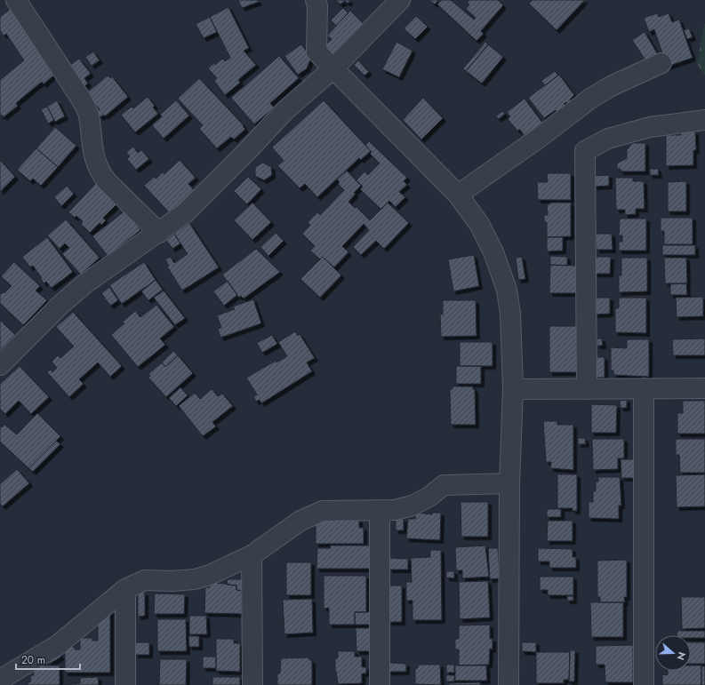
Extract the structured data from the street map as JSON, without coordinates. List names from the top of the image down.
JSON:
{
  "scale_bar": "20 m",
  "north": "right"
}
